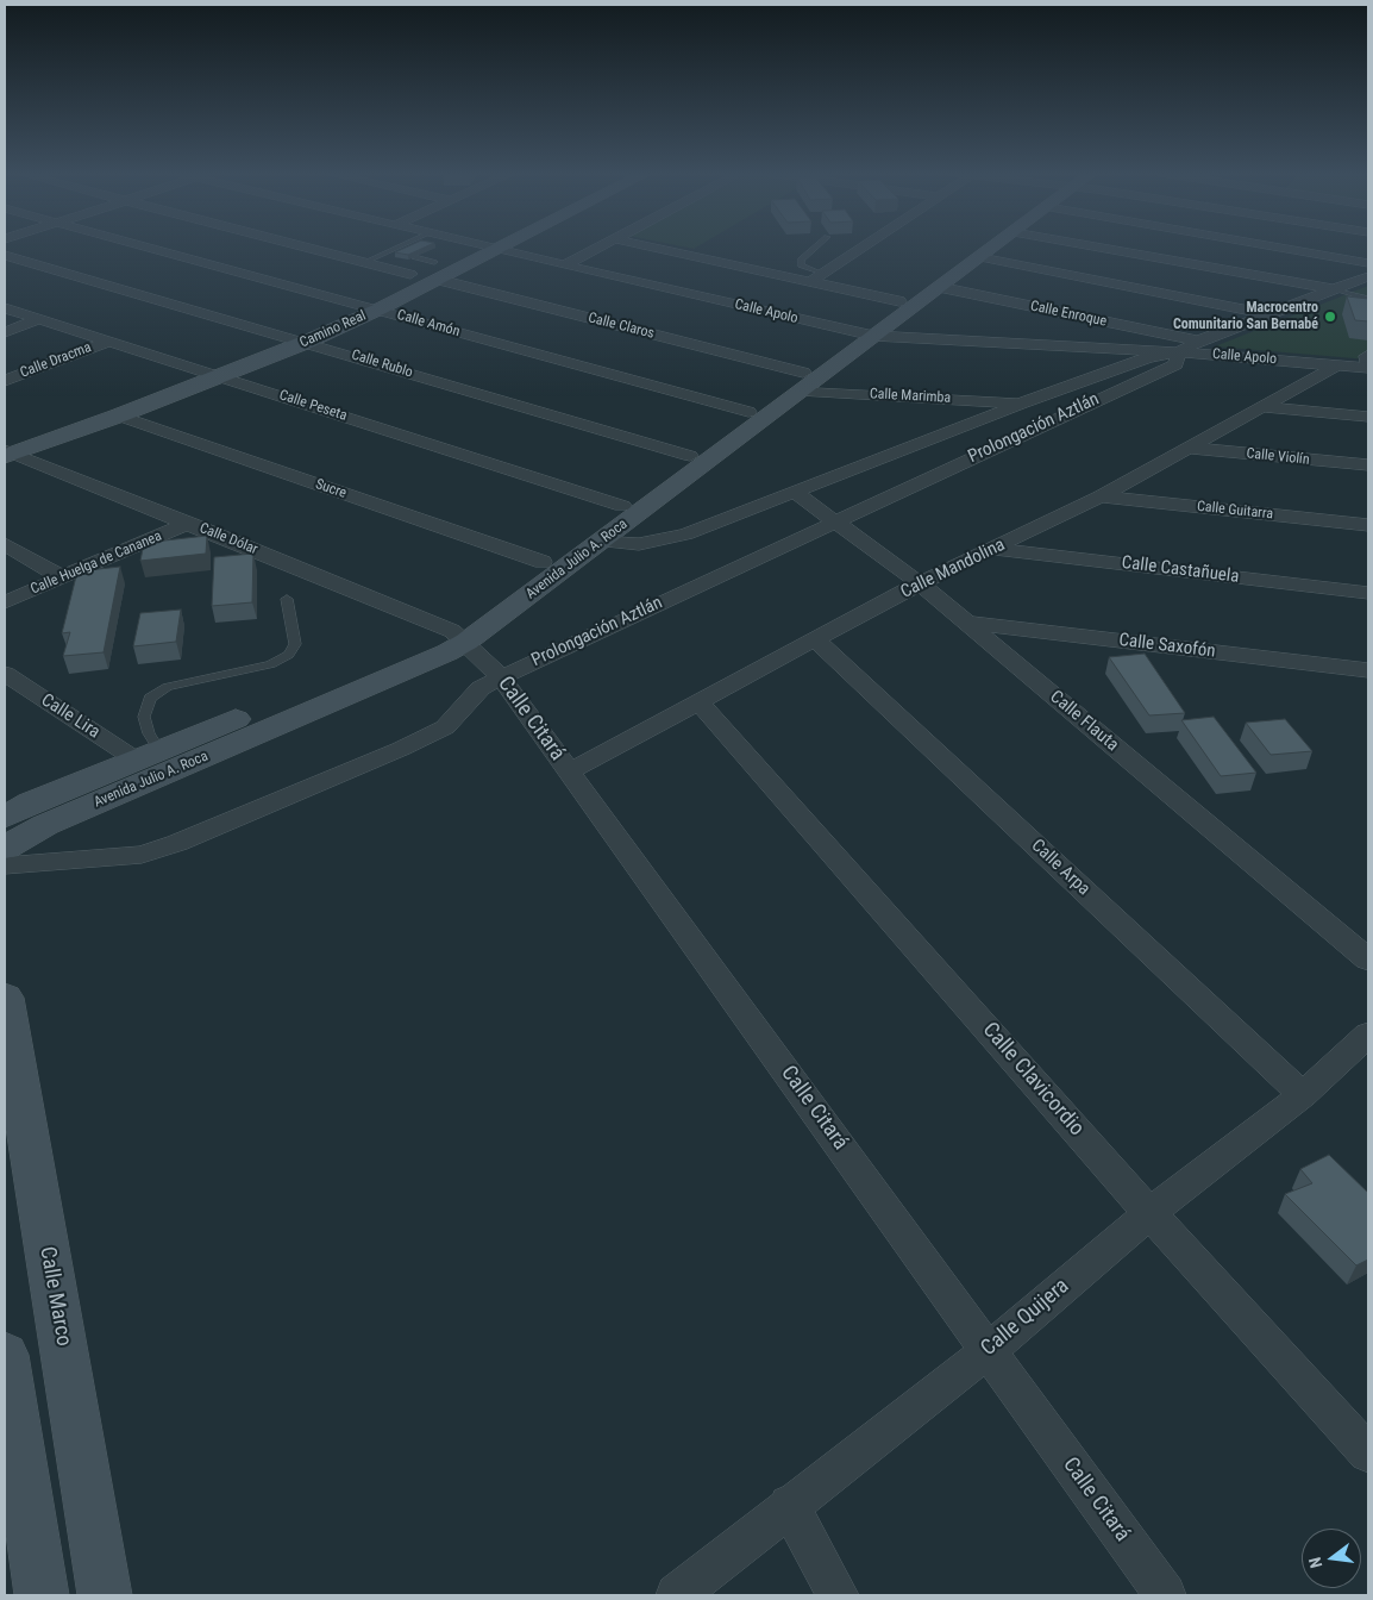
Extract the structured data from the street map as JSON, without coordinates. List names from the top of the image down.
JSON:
{
  "streets": {
    "street": [
      "Calle Apolo",
      "Calle Enroque",
      "Calle Amón",
      "Calle Claros",
      "Camino Real",
      "Calle Dracma",
      "Calle Rublo",
      "Calle Marimba",
      "Calle Peseta",
      "Prolongación Aztlán",
      "Calle Violín",
      "Sucre",
      "Calle Guitarra",
      "Calle Dólar",
      "Avenida Julio A. Roca",
      "Calle Huelga de Cananea",
      "Calle Mandolina",
      "Calle Castañuela",
      "Calle Saxofón",
      "Calle Lira",
      "Calle Citará",
      "Calle Flauta",
      "Calle Arpa",
      "Calle Clavicordio",
      "Calle Marco",
      "Calle Quijera"
    ]
  },
  "crossings": [
    ["Calle Apolo", "Camino Real"],
    ["Calle Apolo", "Prolongación Aztlán"],
    ["Calle Apolo", "Avenida Julio A. Roca"],
    ["Calle Apolo", "Calle Mandolina"],
    ["Calle Enroque", "Prolongación Aztlán"],
    ["Calle Enroque", "Avenida Julio A. Roca"],
    ["Calle Amón", "Camino Real"],
    ["Calle Amón", "Avenida Julio A. Roca"],
    ["Calle Claros", "Camino Real"],
    ["Calle Claros", "Calle Marimba"],
    ["Calle Claros", "Avenida Julio A. Roca"],
    ["Camino Real", "Calle Rublo"],
    ["Camino Real", "Calle Peseta"],
    ["Camino Real", "Sucre"],
    ["Camino Real", "Calle Dólar"],
    ["Calle Dracma", "Calle Peseta"],
    ["Calle Rublo", "Avenida Julio A. Roca"],
    ["Calle Marimba", "Prolongación Aztlán"],
    ["Calle Marimba", "Avenida Julio A. Roca"],
    ["Calle Peseta", "Avenida Julio A. Roca"],
    ["Prolongación Aztlán", "Avenida Julio A. Roca"],
    ["Prolongación Aztlán", "Calle Citará"],
    ["Prolongación Aztlán", "Calle Flauta"],
    ["Calle Violín", "Calle Mandolina"],
    ["Sucre", "Avenida Julio A. Roca"],
    ["Calle Guitarra", "Calle Mandolina"],
    ["Calle Dólar", "Avenida Julio A. Roca"],
    ["Calle Dólar", "Calle Huelga de Cananea"],
    ["Calle Dólar", "Calle Citará"],
    ["Avenida Julio A. Roca", "Calle Lira"],
    ["Avenida Julio A. Roca", "Calle Citará"],
    ["Calle Mandolina", "Calle Castañuela"],
    ["Calle Mandolina", "Calle Citará"],
    ["Calle Mandolina", "Calle Flauta"],
    ["Calle Mandolina", "Calle Arpa"],
    ["Calle Mandolina", "Calle Clavicordio"],
    ["Calle Saxofón", "Calle Flauta"],
    ["Calle Citará", "Calle Quijera"],
    ["Calle Arpa", "Calle Quijera"],
    ["Calle Clavicordio", "Calle Quijera"]
  ],
  "places": ["Macrocentro Comunitario San Bernabé"],
  "north": "left"
}
